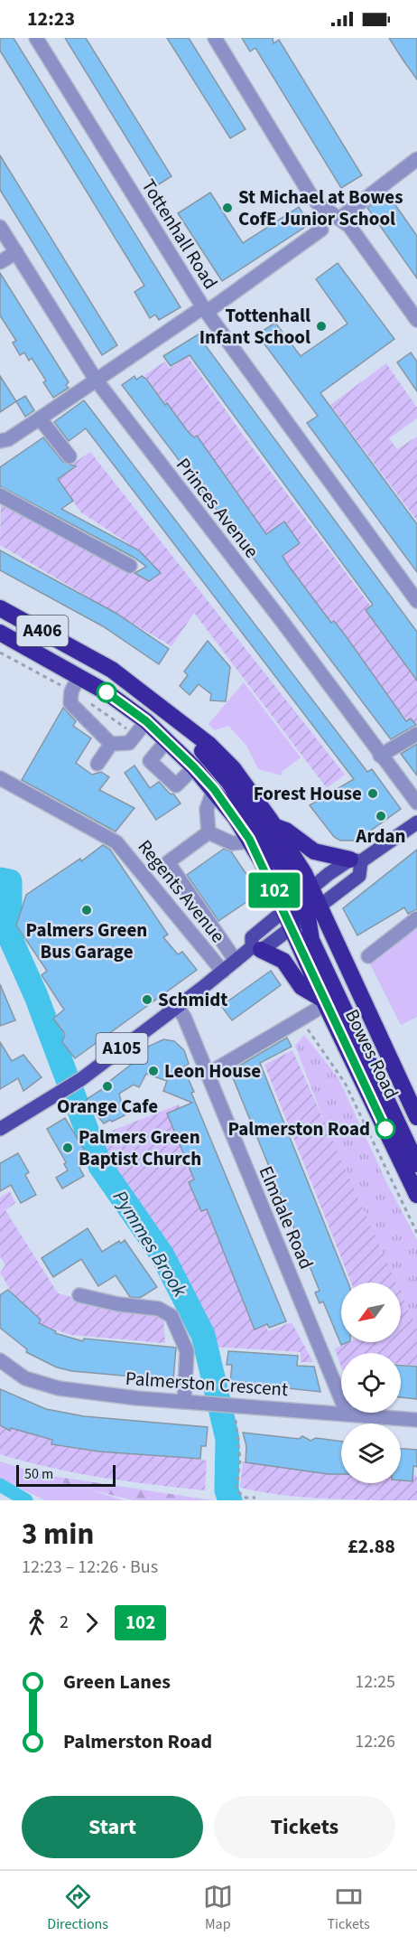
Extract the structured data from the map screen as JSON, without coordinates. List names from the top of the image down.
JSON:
{
  "streets": {
    "highway": ["A406", "Bowes Road"],
    "main road": ["A105"],
    "street": [
      "Tottenhall Road",
      "Princes Avenue",
      "Regents Avenue",
      "Elmdale Road",
      "Palmerston Crescent"
    ]
  },
  "crossings": [
    ["A406", "A105"],
    ["A406", "Bowes Road"],
    ["Regents Avenue", "A105"],
    ["A105", "Bowes Road"],
    ["A105", "Elmdale Road"]
  ],
  "water": ["Pymmes Brook"],
  "places": [
    "St Michael at Bowes CofE Junior School",
    "Tottenhall Infant School",
    "Forest House",
    "Ardan",
    "Palmers Green Bus Garage",
    "Schmidt",
    "Leon House",
    "Orange Cafe",
    "Palmerston Road",
    "Palmers Green Baptist Church"
  ],
  "lines": ["bus line 102"],
  "scale_bar": "50 m",
  "north": "bottom left",
  "page": {
    "status": "12:23",
    "on_map": "102",
    "scale": "50 m",
    "heading": ["3 min", "12:23 – 12:26 · Bus", "£2.88"],
    "legs": ["2", "102"],
    "list": [
      {
        "name": "Green Lanes",
        "value": "12:25"
      },
      {
        "name": "Palmerston Road",
        "value": "12:26"
      }
    ],
    "buttons": ["Start", "Tickets"],
    "tabs": ["Directions", "Map", "Tickets"]
  }
}
